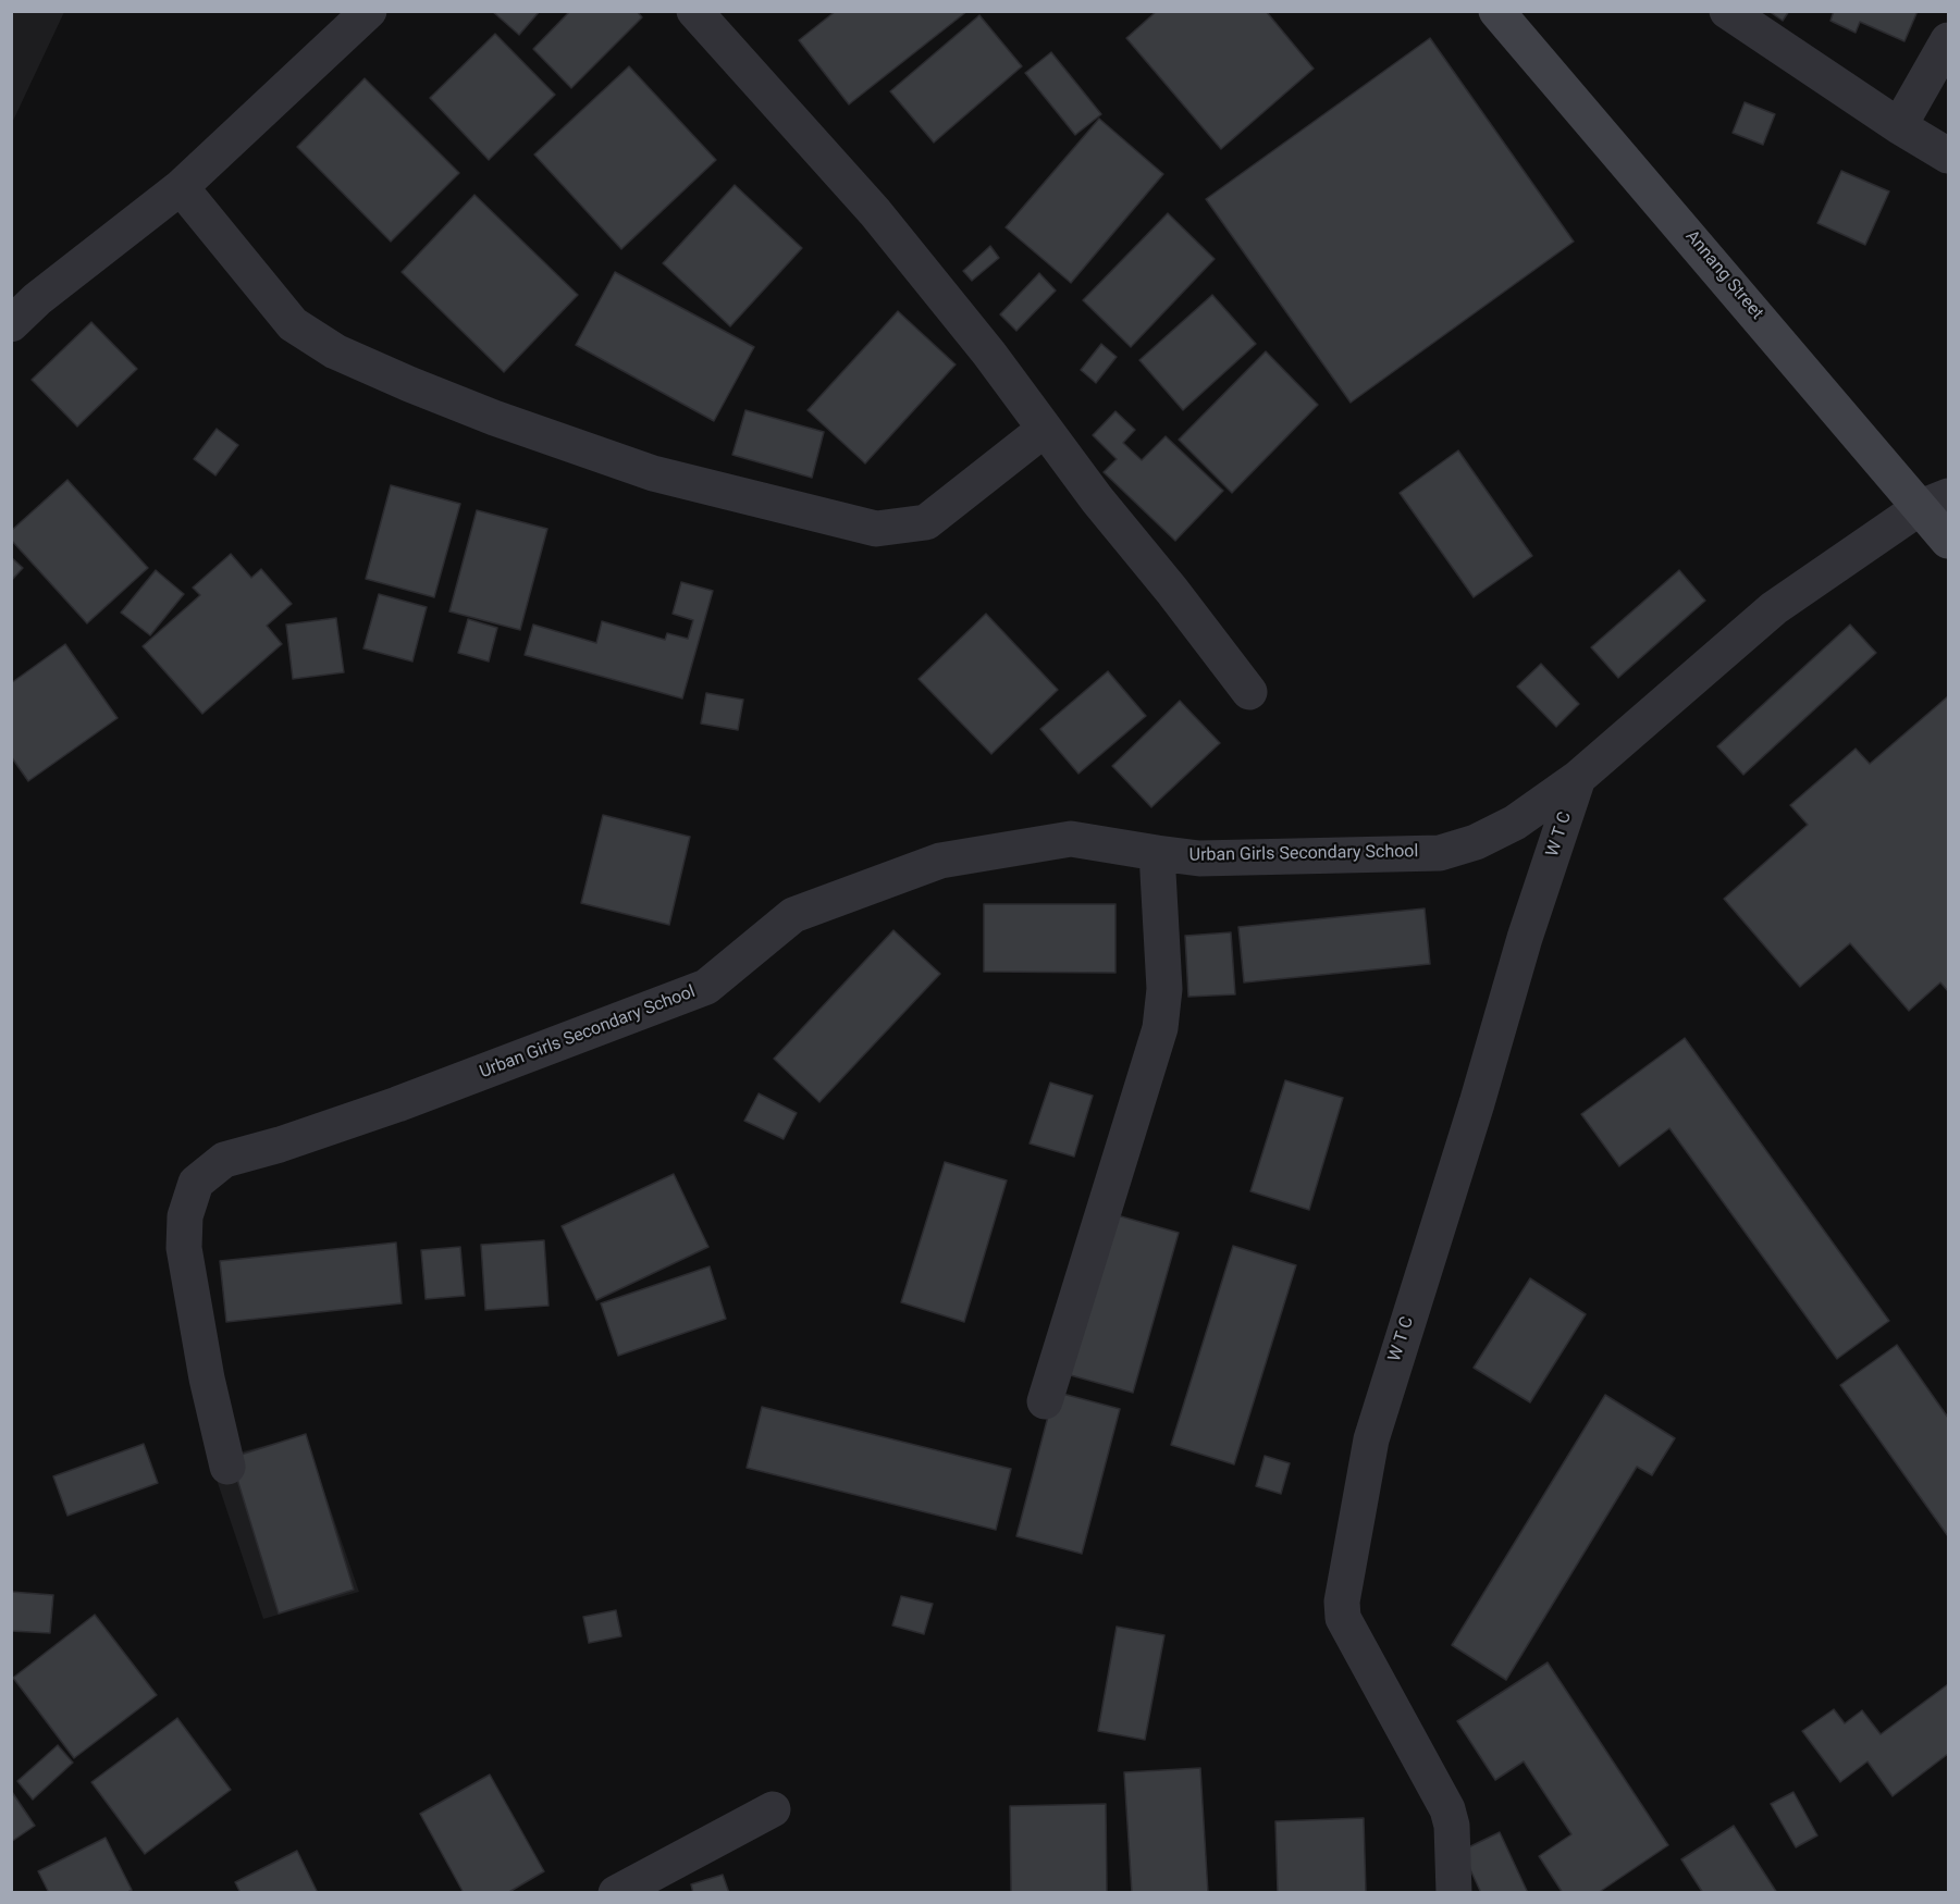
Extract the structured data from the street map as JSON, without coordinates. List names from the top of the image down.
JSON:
{
  "streets": {
    "main road": ["Annang Street"],
    "street": ["W T C", "Urban Girls Secondary School"]
  },
  "crossings": [
    ["Annang Street", "Urban Girls Secondary School"],
    ["W T C", "Urban Girls Secondary School"]
  ]
}
